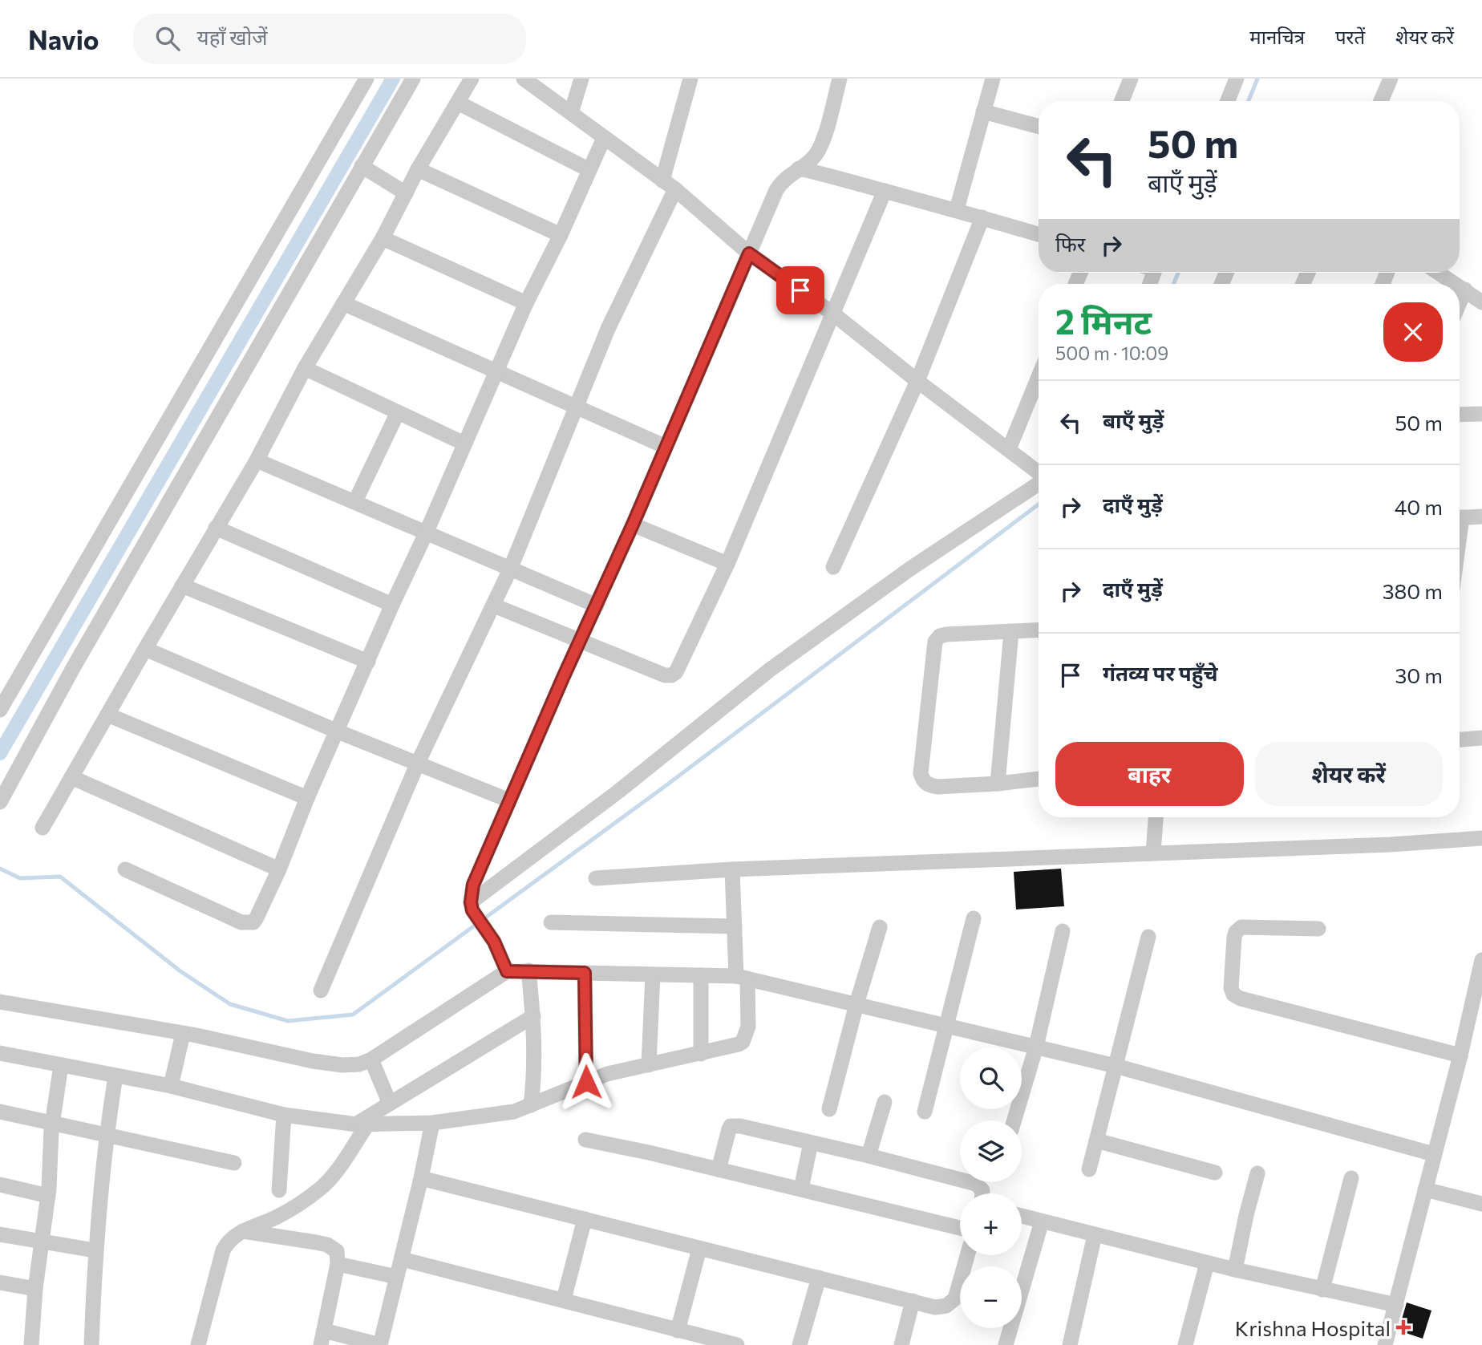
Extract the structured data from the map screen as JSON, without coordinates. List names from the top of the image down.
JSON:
{
  "places": {
    "health": ["Krishna Hospital"]
  },
  "page": {
    "header": "Navio",
    "search": "यहाँ खोजें",
    "nav": ["मानचित्र", "परतें", "शेयर करें"],
    "turn": ["50 m", "बाएँ मुड़ें"],
    "then": "फिर",
    "heading": ["2 मिनट", "500 m · 10:09"],
    "list": [
      {
        "name": "बाएँ मुड़ें",
        "value": "50 m"
      },
      {
        "name": "दाएँ मुड़ें",
        "value": "40 m"
      },
      {
        "name": "दाएँ मुड़ें",
        "value": "380 m"
      },
      {
        "name": "गंतव्य पर पहुँचे",
        "value": "30 m"
      }
    ],
    "buttons": ["बाहर", "शेयर करें"],
    "map_buttons": ["+", "−"]
  }
}
